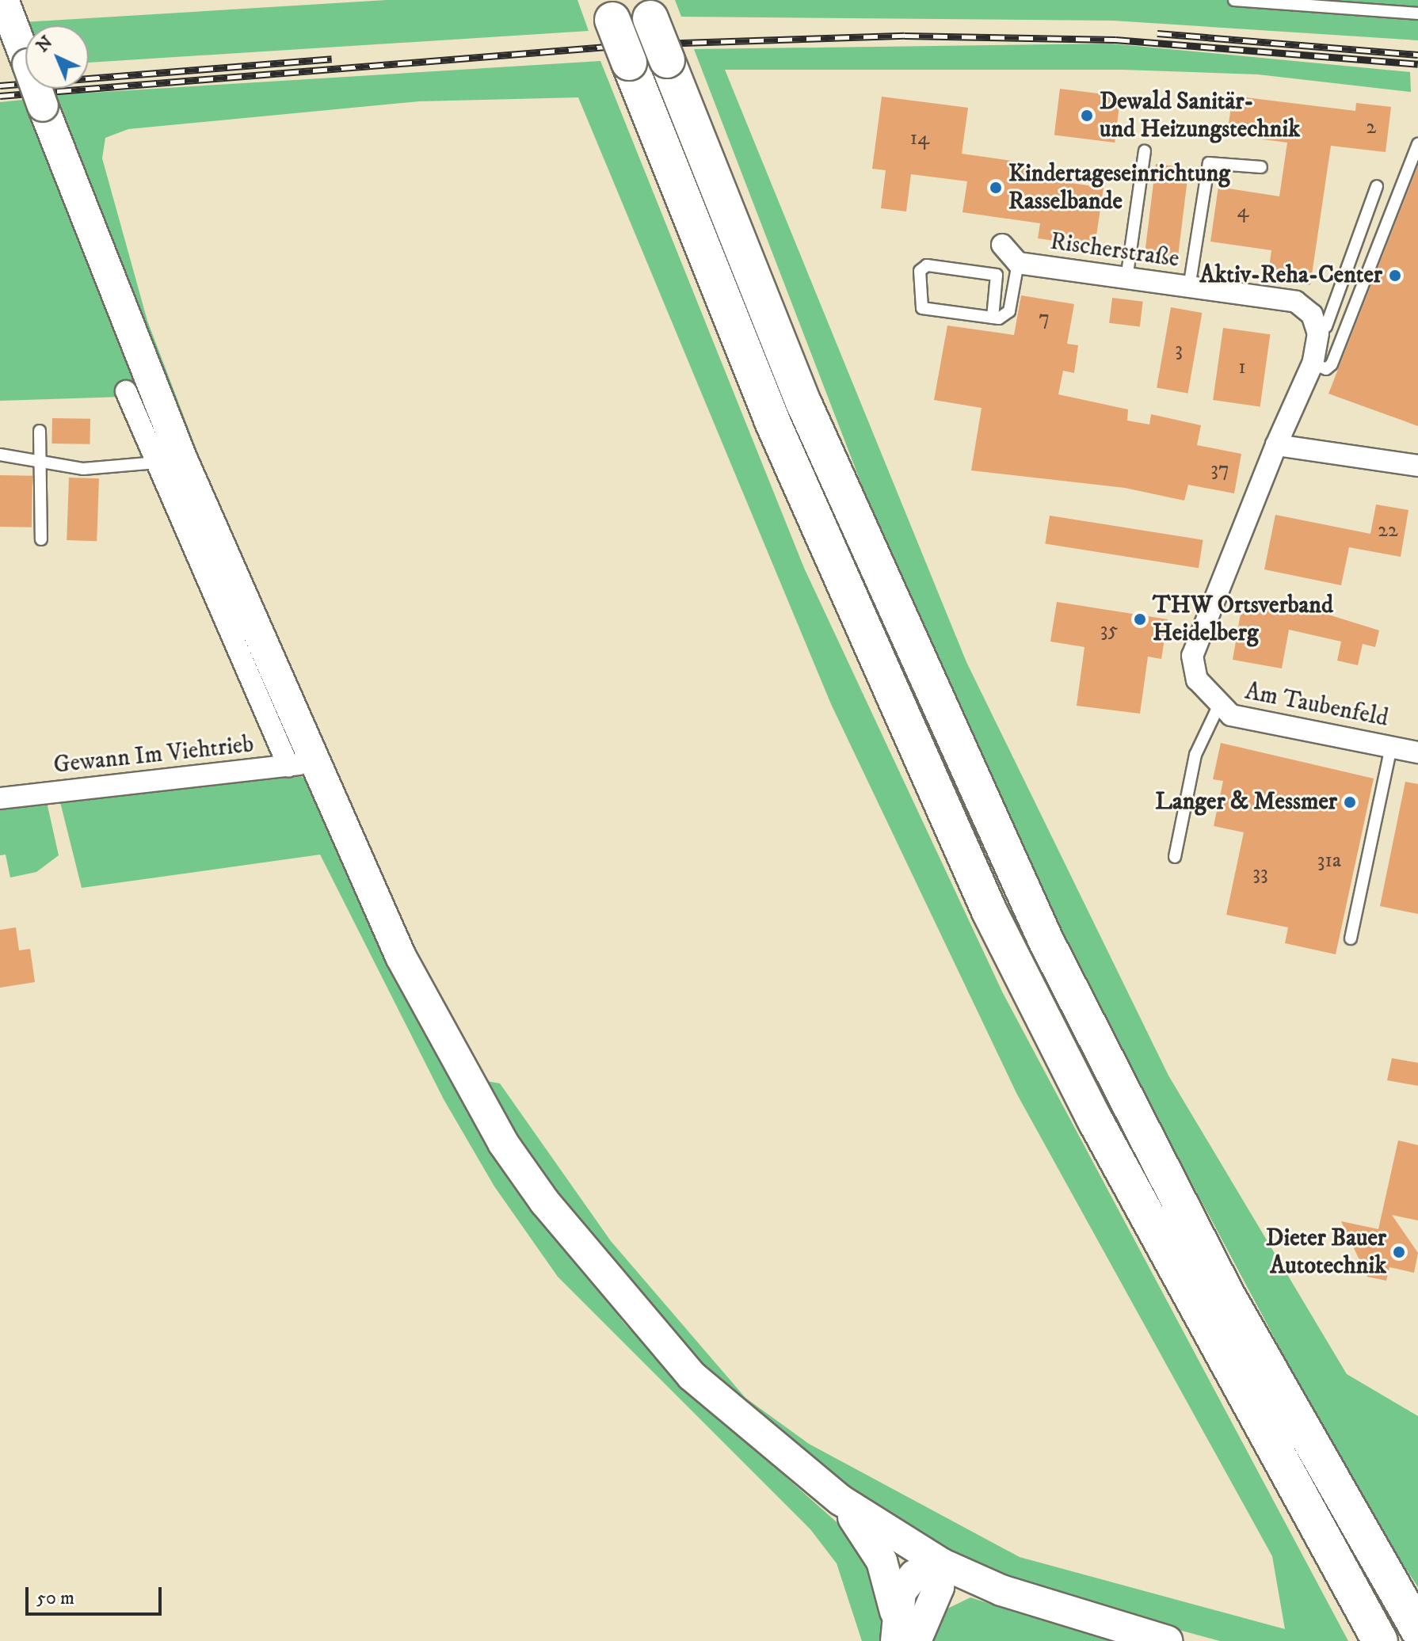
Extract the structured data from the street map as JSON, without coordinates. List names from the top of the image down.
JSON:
{
  "streets": {
    "street": ["Rischerstraße", "Am Taubenfeld", "Gewann Im Viehtrieb"]
  },
  "places": [
    "Dewald Sanitär- und Heizungstechnik",
    "Kindertageseinrichtung Rasselbande",
    "Aktiv-Reha-Center",
    "THW Ortsverband Heidelberg",
    "Langer & Messmer",
    "Dieter Bauer Autotechnik"
  ],
  "house_numbers": [
    "2",
    "14",
    "4",
    "7",
    "3",
    "1",
    "37",
    "22",
    "35",
    "31a",
    "33"
  ],
  "scale_bar": "50 m",
  "north": "top left"
}
